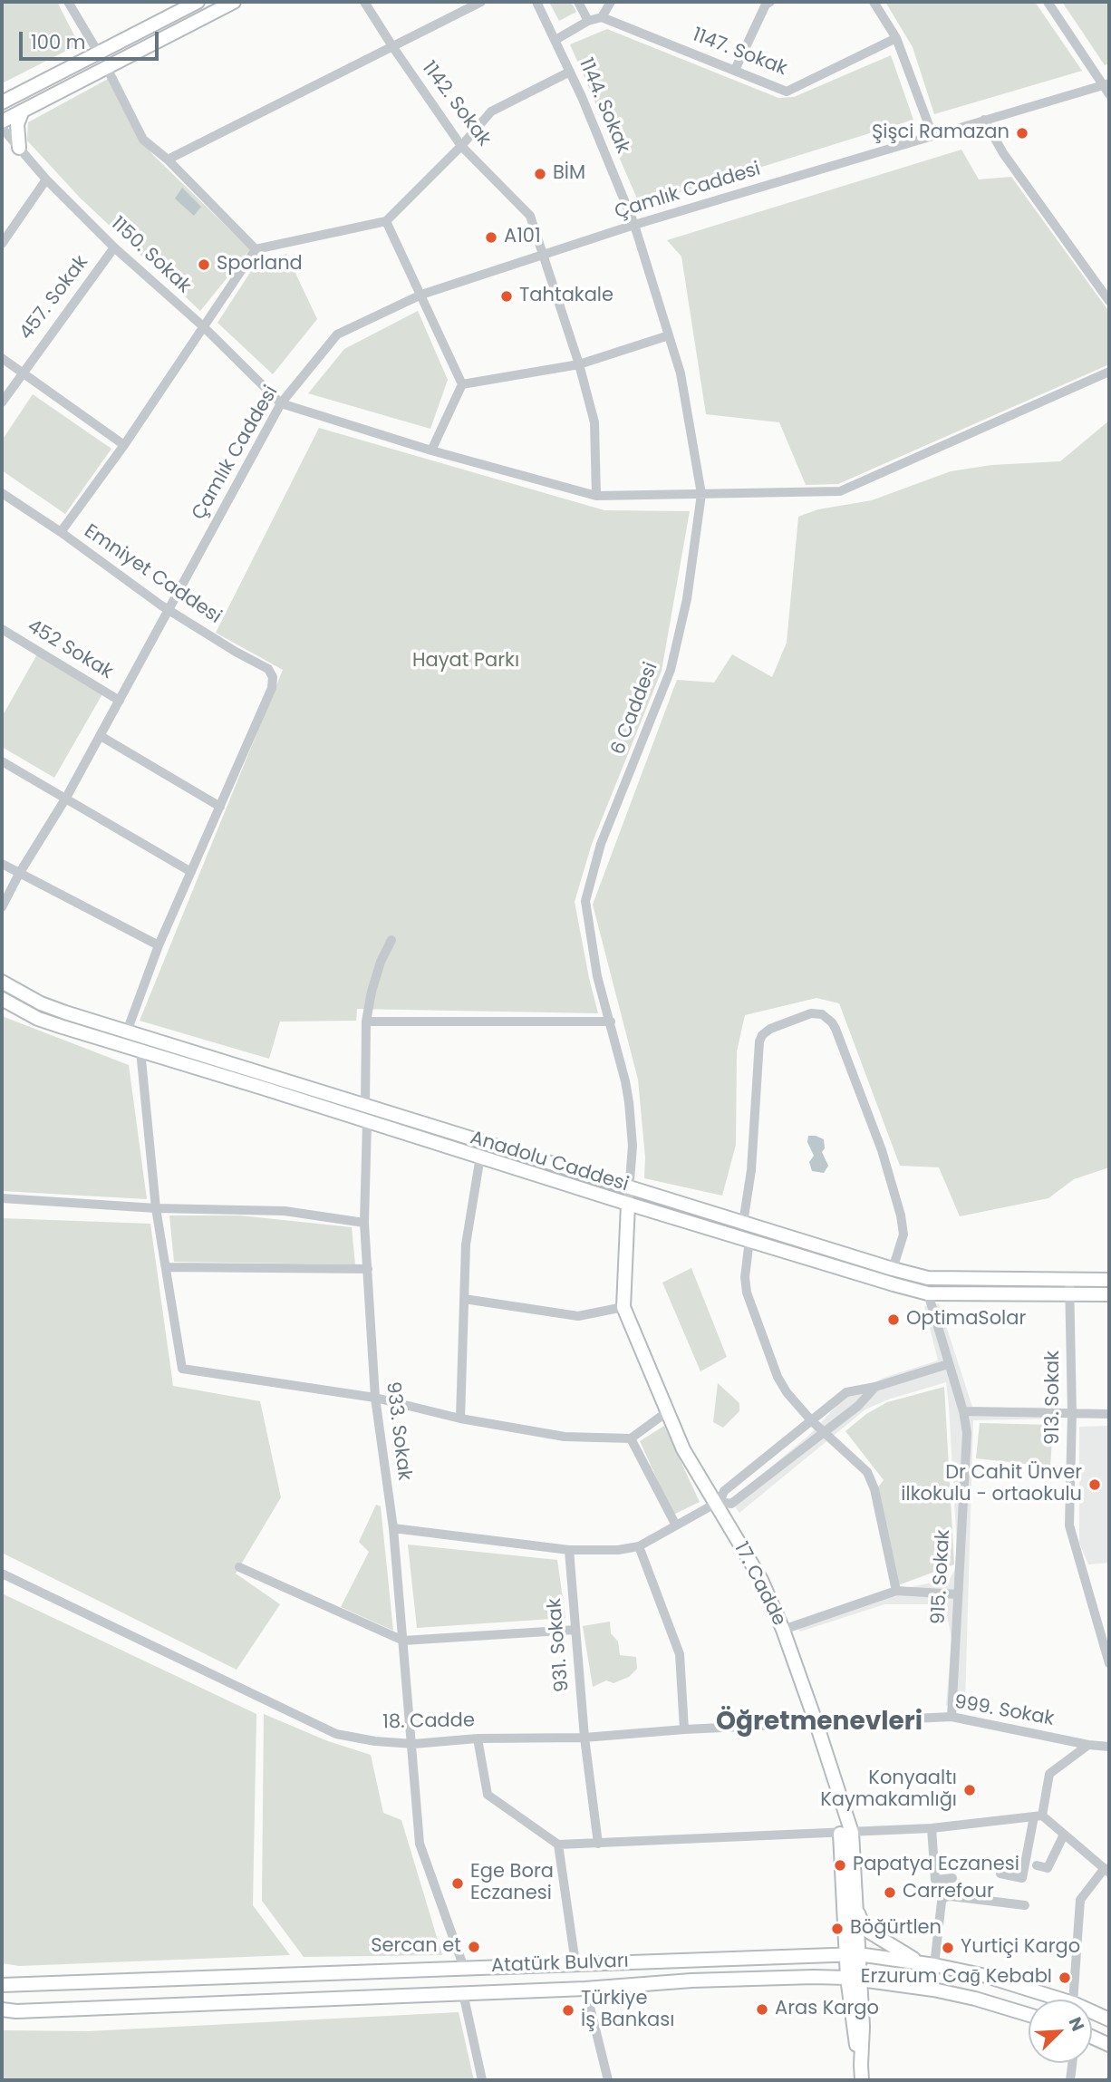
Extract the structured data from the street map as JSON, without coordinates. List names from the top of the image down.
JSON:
{
  "streets": {
    "main road": ["Anadolu Caddesi", "17. Cadde", "Atatürk Bulvarı"],
    "street": [
      "1147. Sokak",
      "1142. Sokak",
      "1144. Sokak",
      "Çamlık Caddesi",
      "1150. Sokak",
      "457. Sokak",
      "Emniyet Caddesi",
      "452 Sokak",
      "6 Caddesi",
      "913. Sokak",
      "933. Sokak",
      "915. Sokak",
      "931. Sokak",
      "999. Sokak",
      "18. Cadde"
    ]
  },
  "crossings": [
    ["1142. Sokak", "Çamlık Caddesi"],
    ["1144. Sokak", "Çamlık Caddesi"],
    ["1144. Sokak", "6 Caddesi"],
    ["Çamlık Caddesi", "1150. Sokak"],
    ["Çamlık Caddesi", "Emniyet Caddesi"],
    ["Çamlık Caddesi", "452 Sokak"],
    ["Çamlık Caddesi", "6 Caddesi"],
    ["1150. Sokak", "457. Sokak"],
    ["6 Caddesi", "Anadolu Caddesi"],
    ["6 Caddesi", "17. Cadde"],
    ["Anadolu Caddesi", "913. Sokak"],
    ["Anadolu Caddesi", "933. Sokak"],
    ["Anadolu Caddesi", "915. Sokak"],
    ["Anadolu Caddesi", "17. Cadde"],
    ["933. Sokak", "18. Cadde"],
    ["933. Sokak", "Atatürk Bulvarı"],
    ["915. Sokak", "999. Sokak"],
    ["17. Cadde", "999. Sokak"],
    ["17. Cadde", "18. Cadde"],
    ["17. Cadde", "Atatürk Bulvarı"],
    ["931. Sokak", "18. Cadde"],
    ["999. Sokak", "18. Cadde"]
  ],
  "districts": ["Öğretmenevleri"],
  "parks": ["Hayat Parkı"],
  "places": [
    "Şişci Ramazan",
    "BİM",
    "A101",
    "Sporland",
    "Tahtakale",
    "OptimaSolar",
    "Dr Cahit Ünver ilkokulu - ortaokulu",
    "Konyaaltı Kaymakamlığı",
    "Papatya Eczanesi",
    "Ege Bora Eczanesi",
    "Carrefour",
    "Böğürtlen",
    "Sercan et",
    "Yurtiçi Kargo",
    "Erzurum Caḡ KebabI",
    "Aras Kargo",
    "Türkiye İş Bankası"
  ],
  "scale_bar": "100 m",
  "north": "top right"
}
